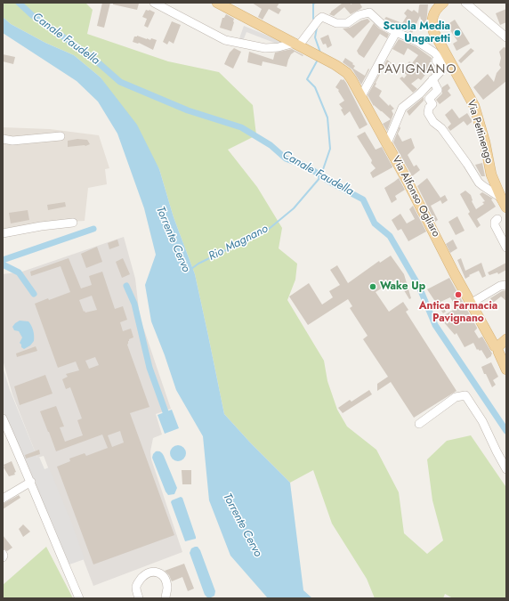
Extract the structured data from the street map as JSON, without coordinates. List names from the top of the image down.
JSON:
{
  "streets": {
    "main road": ["Via Pettinengo", "Via Alfonso Ogliaro"]
  },
  "districts": ["PAVIGNANO"],
  "water": ["Canale Faudella", "Torrente Cervo", "Rio Magnano"],
  "places": ["Scuola Media Ungaretti", "Wake Up", "Antica Farmacia Pavignano"]
}
